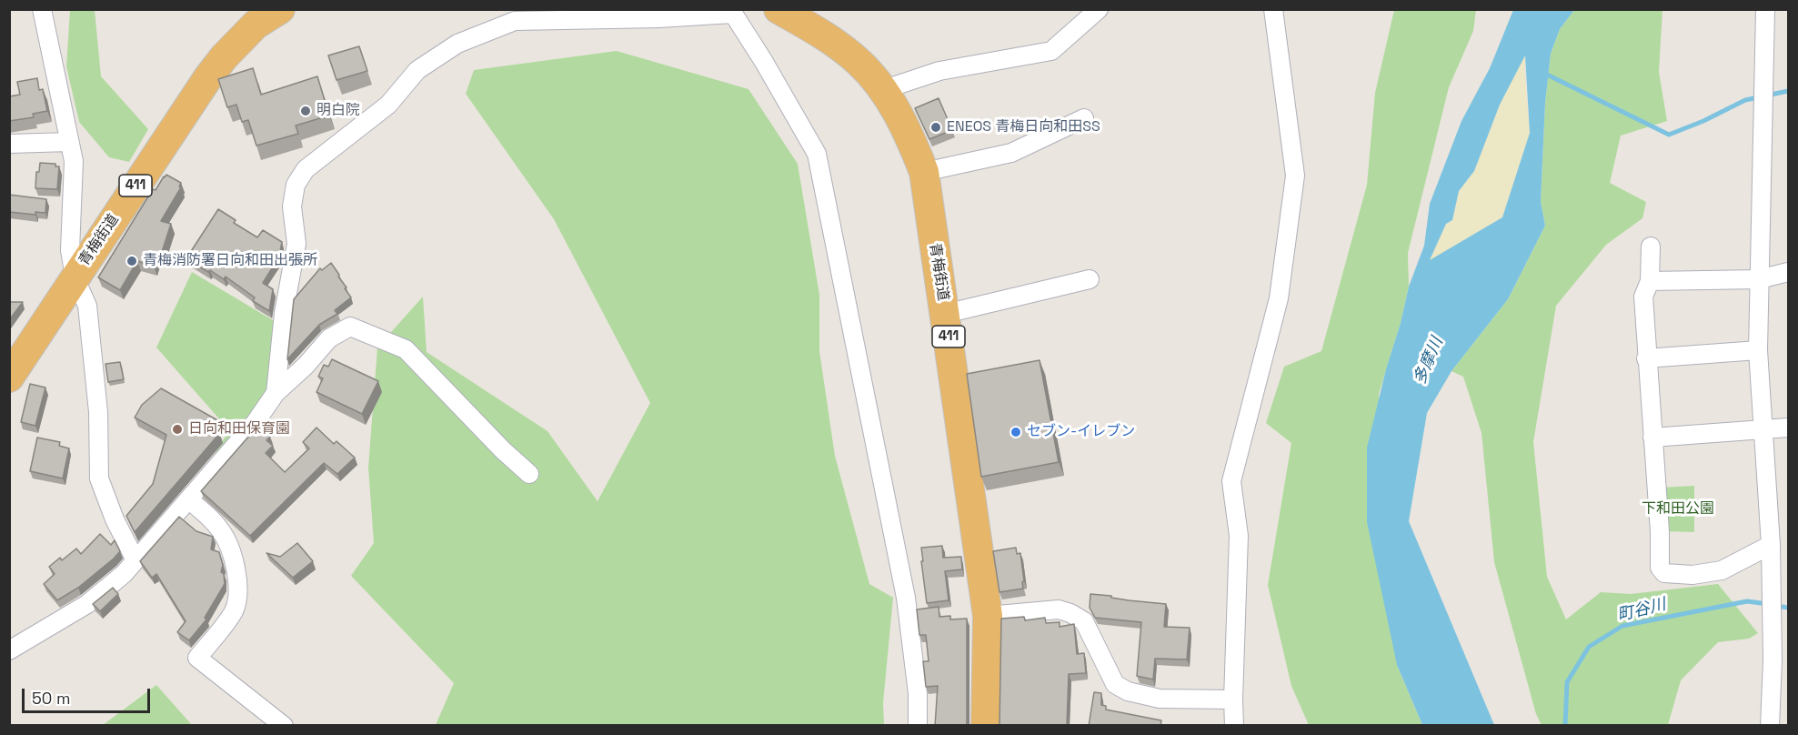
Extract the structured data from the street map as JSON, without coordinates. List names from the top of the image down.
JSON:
{
  "streets": {
    "highway": ["411", "青梅街道"]
  },
  "water": ["多摩川", "町谷川"],
  "parks": ["下和田公園"],
  "places": [
    "明白院",
    "ENEOS 青梅日向和田SS",
    "青梅消防署日向和田出張所",
    "日向和田保育園",
    "セブン-イレブン"
  ],
  "scale_bar": "50 m"
}
